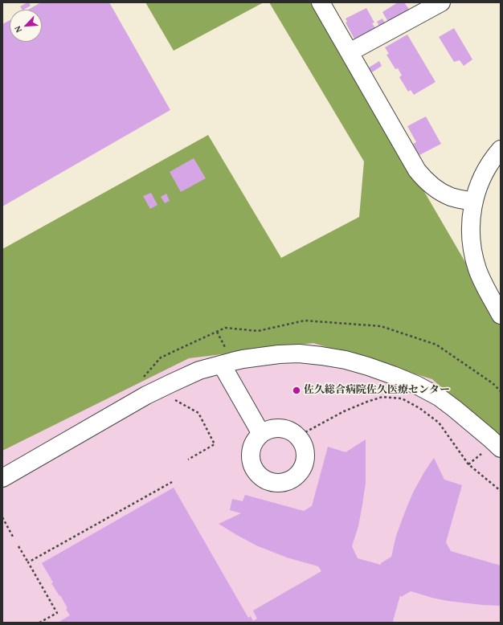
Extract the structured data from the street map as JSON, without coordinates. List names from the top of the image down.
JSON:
{
  "places": ["佐久総合病院佐久医療センター"],
  "north": "bottom left"
}
